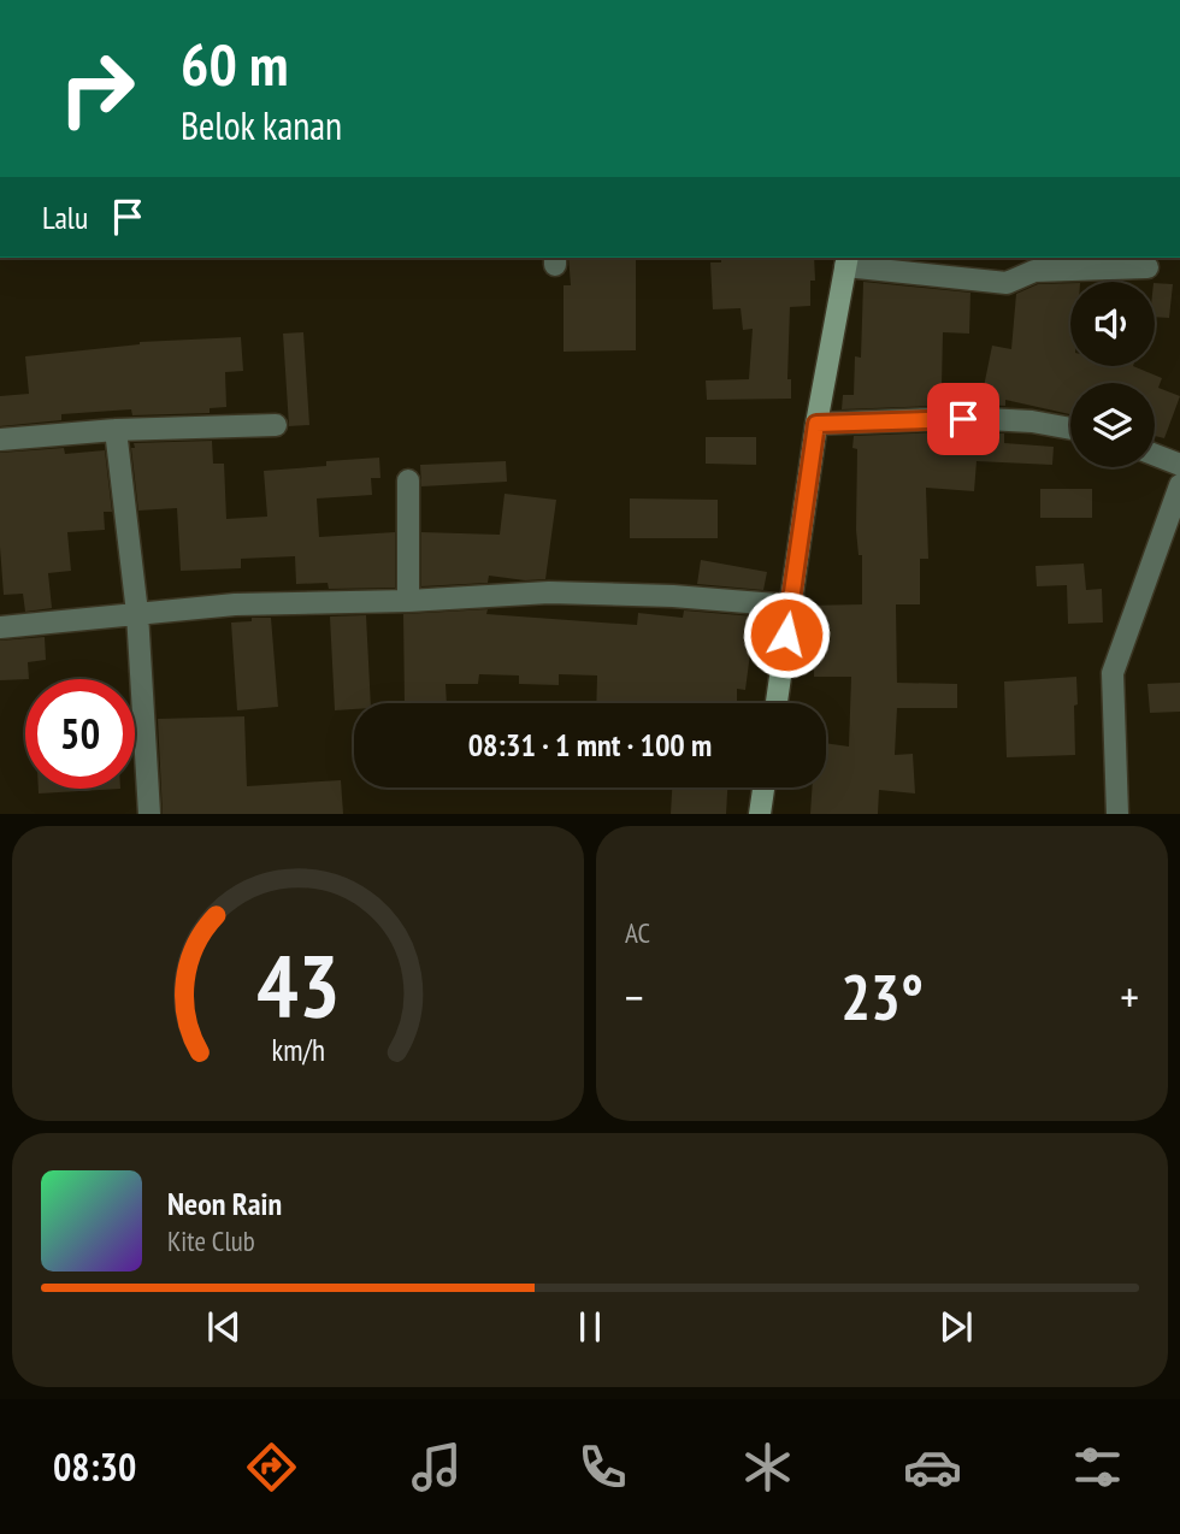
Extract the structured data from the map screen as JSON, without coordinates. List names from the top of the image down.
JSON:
{
  "page": {
    "turn": ["60 m", "Belok kanan"],
    "then": "Lalu",
    "limit": "50",
    "trip": "08:31 · 1 mnt · 100 m",
    "tile": "AC",
    "heat": ["−", "23°", "+"],
    "song": ["Neon Rain", "Kite Club"],
    "tabs": "08:30",
    "gauge": ["43", "km/h"]
  }
}
